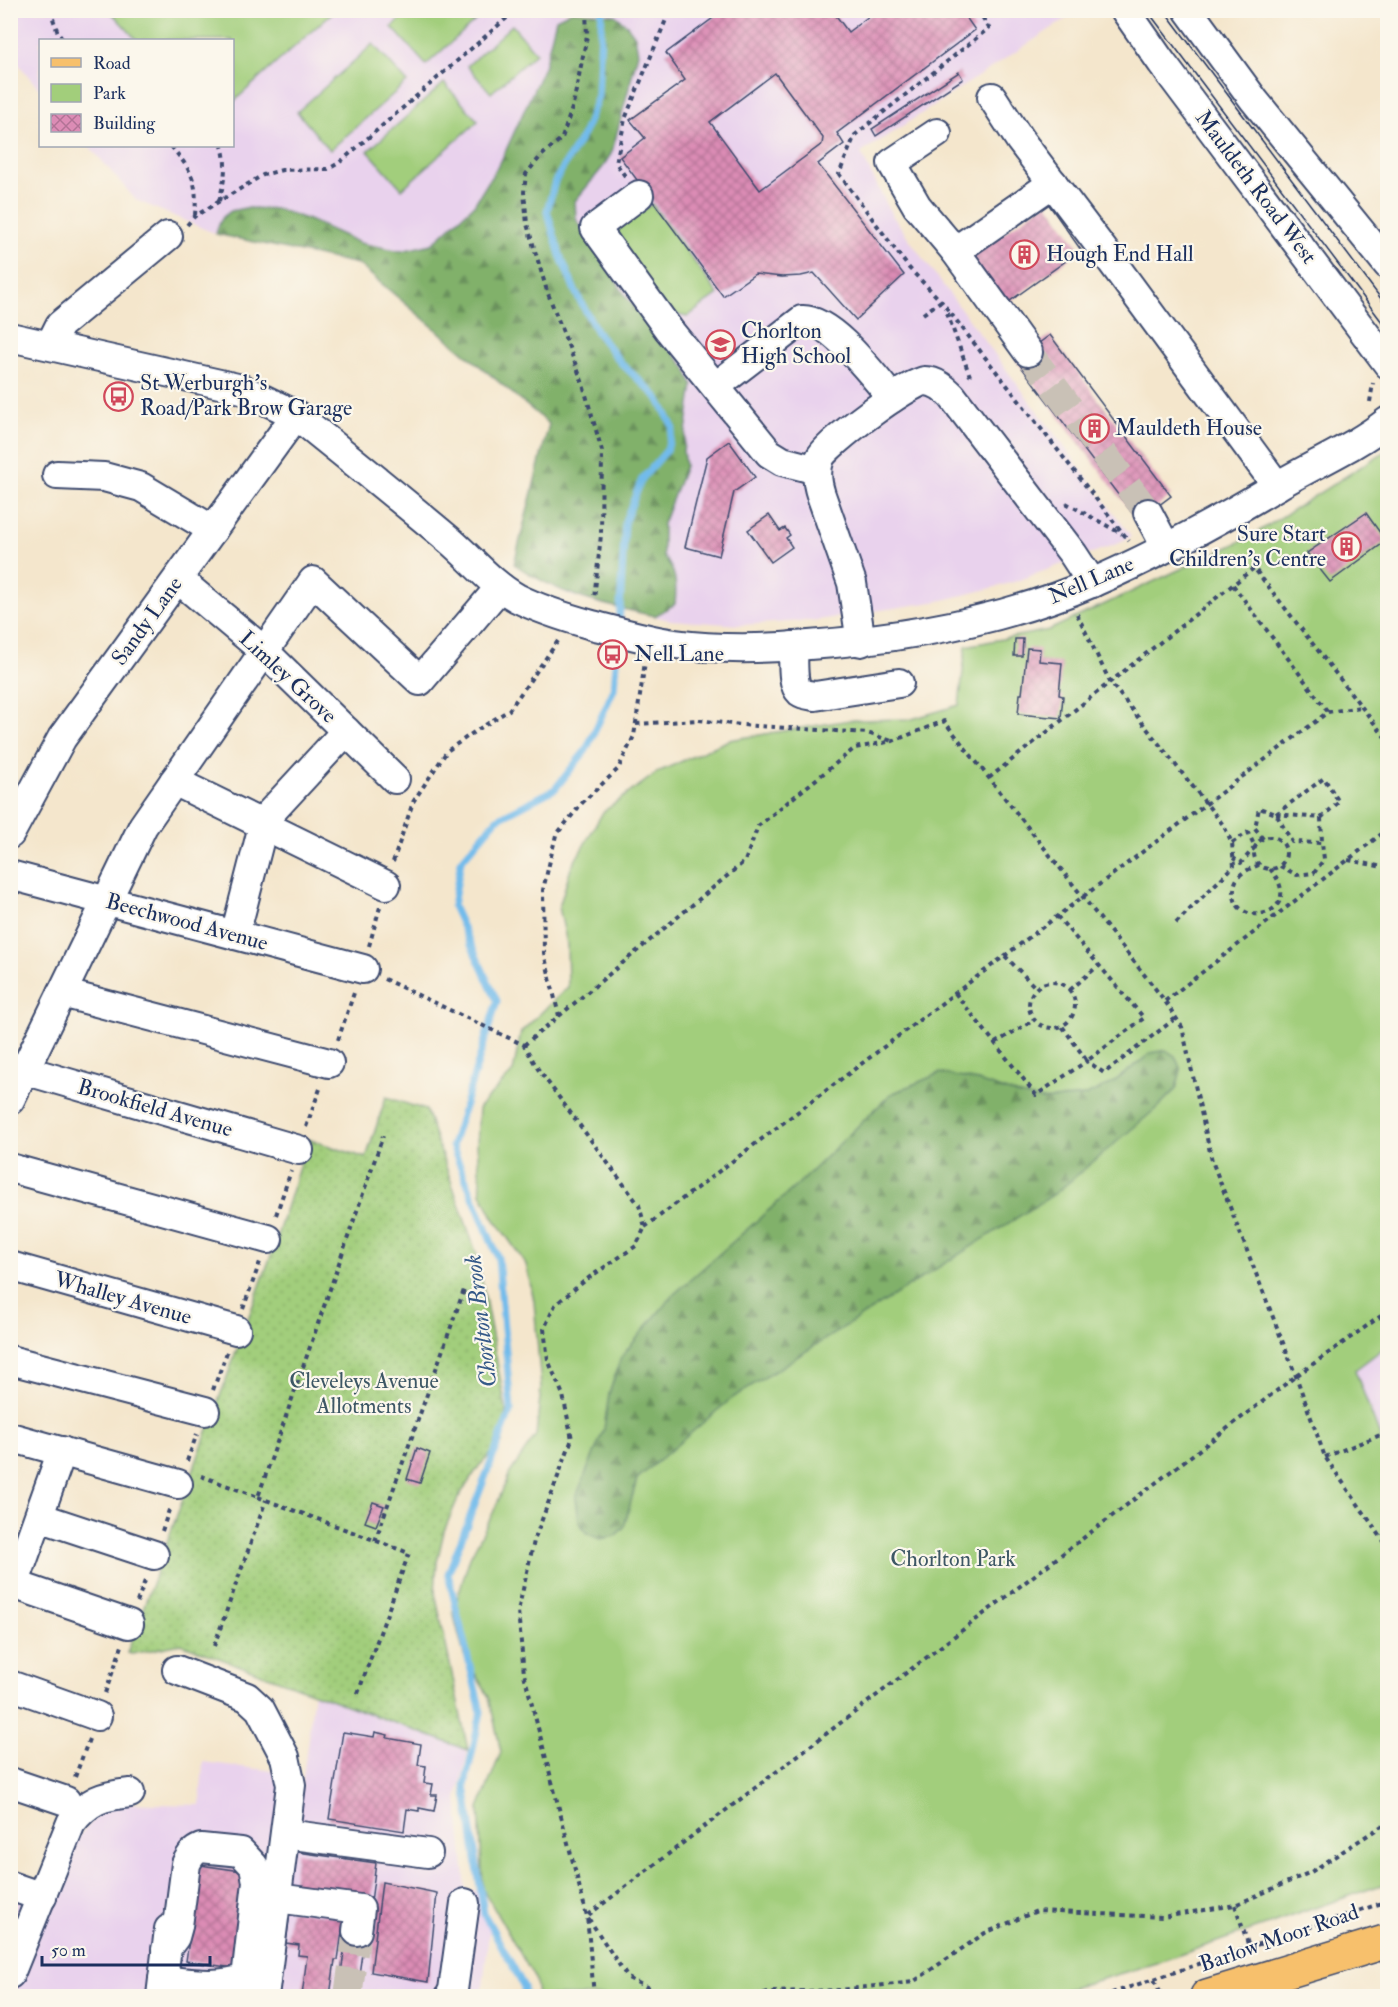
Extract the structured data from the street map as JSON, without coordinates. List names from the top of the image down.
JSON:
{
  "streets": {
    "main road": ["Barlow Moor Road"],
    "street": [
      "Mauldeth Road West",
      "Nell Lane",
      "Sandy Lane",
      "Limley Grove",
      "Beechwood Avenue",
      "Brookfield Avenue",
      "Whalley Avenue"
    ]
  },
  "crossings": [
    ["Nell Lane", "Sandy Lane"],
    ["Sandy Lane", "Limley Grove"]
  ],
  "water": ["Chorlton Brook"],
  "parks": ["Cleveleys Avenue Allotments", "Chorlton Park"],
  "places": {
    "building": ["Hough End Hall", "Mauldeth House", "Sure Start Children's Centre"],
    "school or university": ["Chorlton High School"],
    "bus stop": ["St Werburgh's Road/Park Brow Garage", "Nell Lane"]
  },
  "legend": ["Road", "Park", "Building"],
  "scale_bar": "50 m"
}
